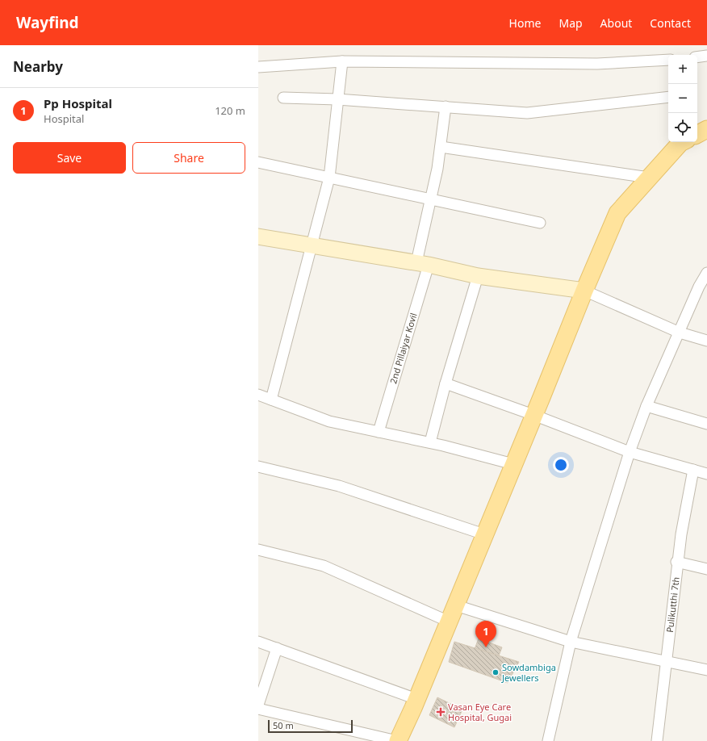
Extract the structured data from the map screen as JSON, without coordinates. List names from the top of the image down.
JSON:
{
  "streets": {
    "street": ["2nd Pillaiyar Kovil", "Pulikutthi 7th"]
  },
  "places": {
    "other": ["Sowdambiga Jewellers"],
    "health": ["Vasan Eye Care Hospital, Gugai"]
  },
  "scale_bar": "50 m",
  "page": {
    "header": "Wayfind",
    "nav": [
      "Home",
      "Map",
      "About",
      "Contact"
    ],
    "heading": "Nearby",
    "map_buttons": ["+", "−"],
    "list": [
      {
        "mark": "1",
        "name": "Pp Hospital",
        "note": "Hospital",
        "value": "120 m"
      }
    ],
    "buttons": ["Save", "Share"],
    "pins": "1",
    "scale": "50 m"
  }
}
